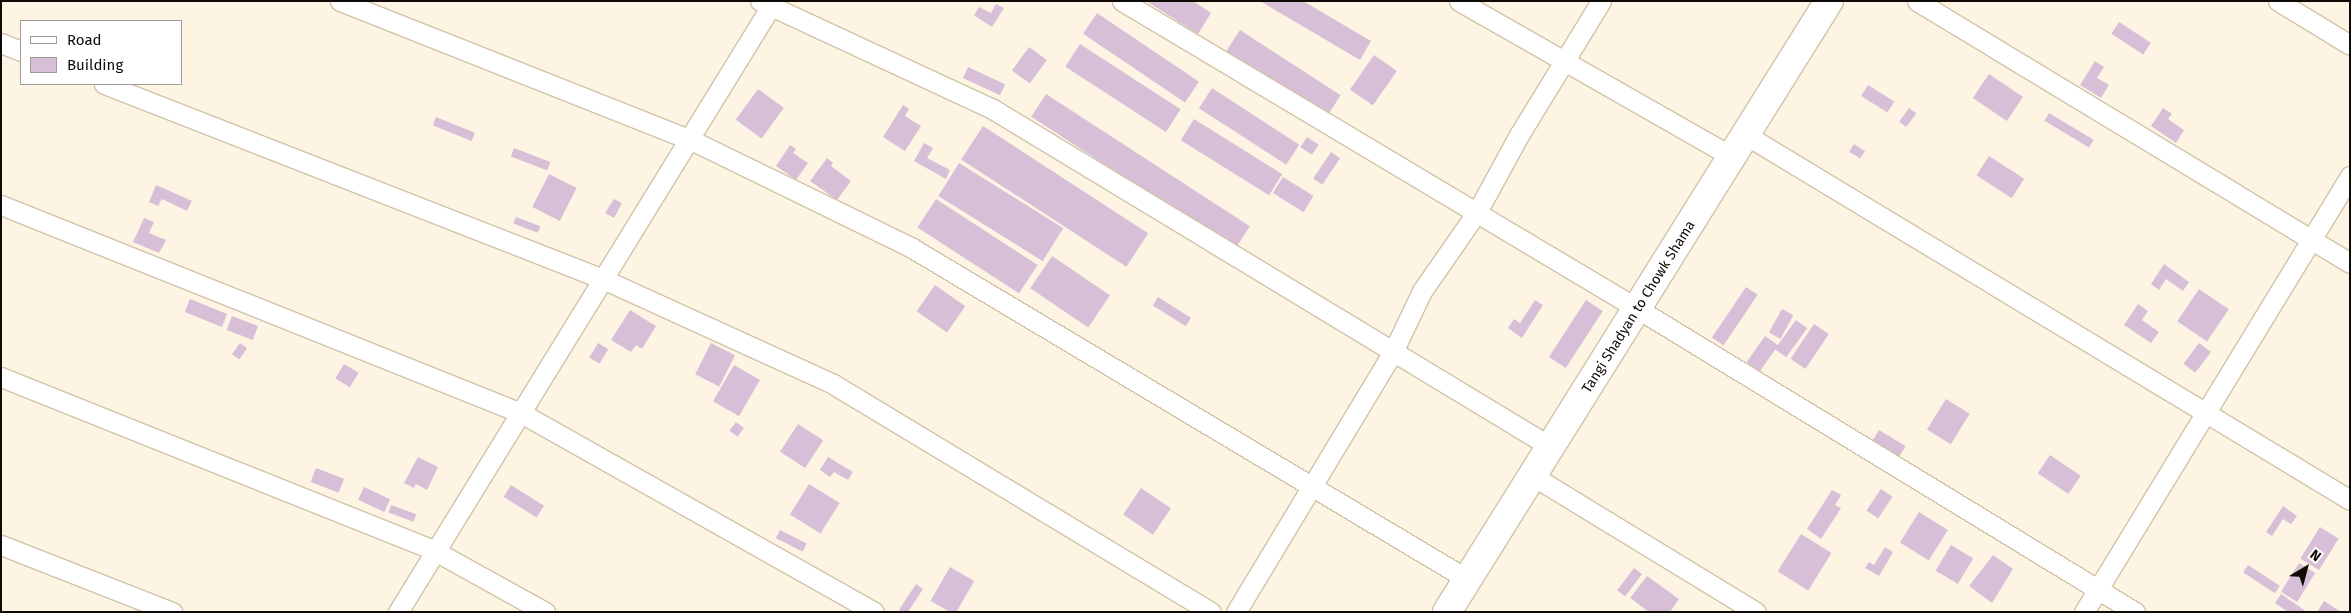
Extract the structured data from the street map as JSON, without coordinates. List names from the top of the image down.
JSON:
{
  "streets": {
    "main road": ["Tangi Shadyan to Chowk Shama"]
  },
  "legend": ["Road", "Building"],
  "north": "top right"
}
